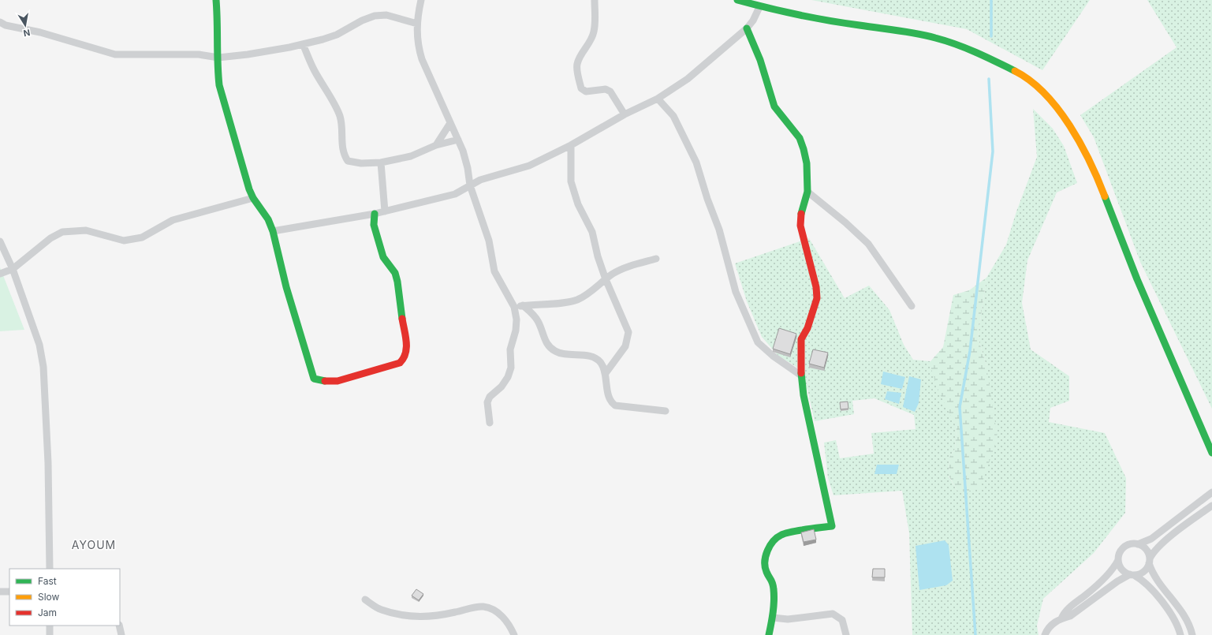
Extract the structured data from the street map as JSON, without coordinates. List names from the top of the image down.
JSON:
{
  "districts": ["AYOUM"],
  "legend": ["Fast", "Slow", "Jam"],
  "north": "bottom"
}
